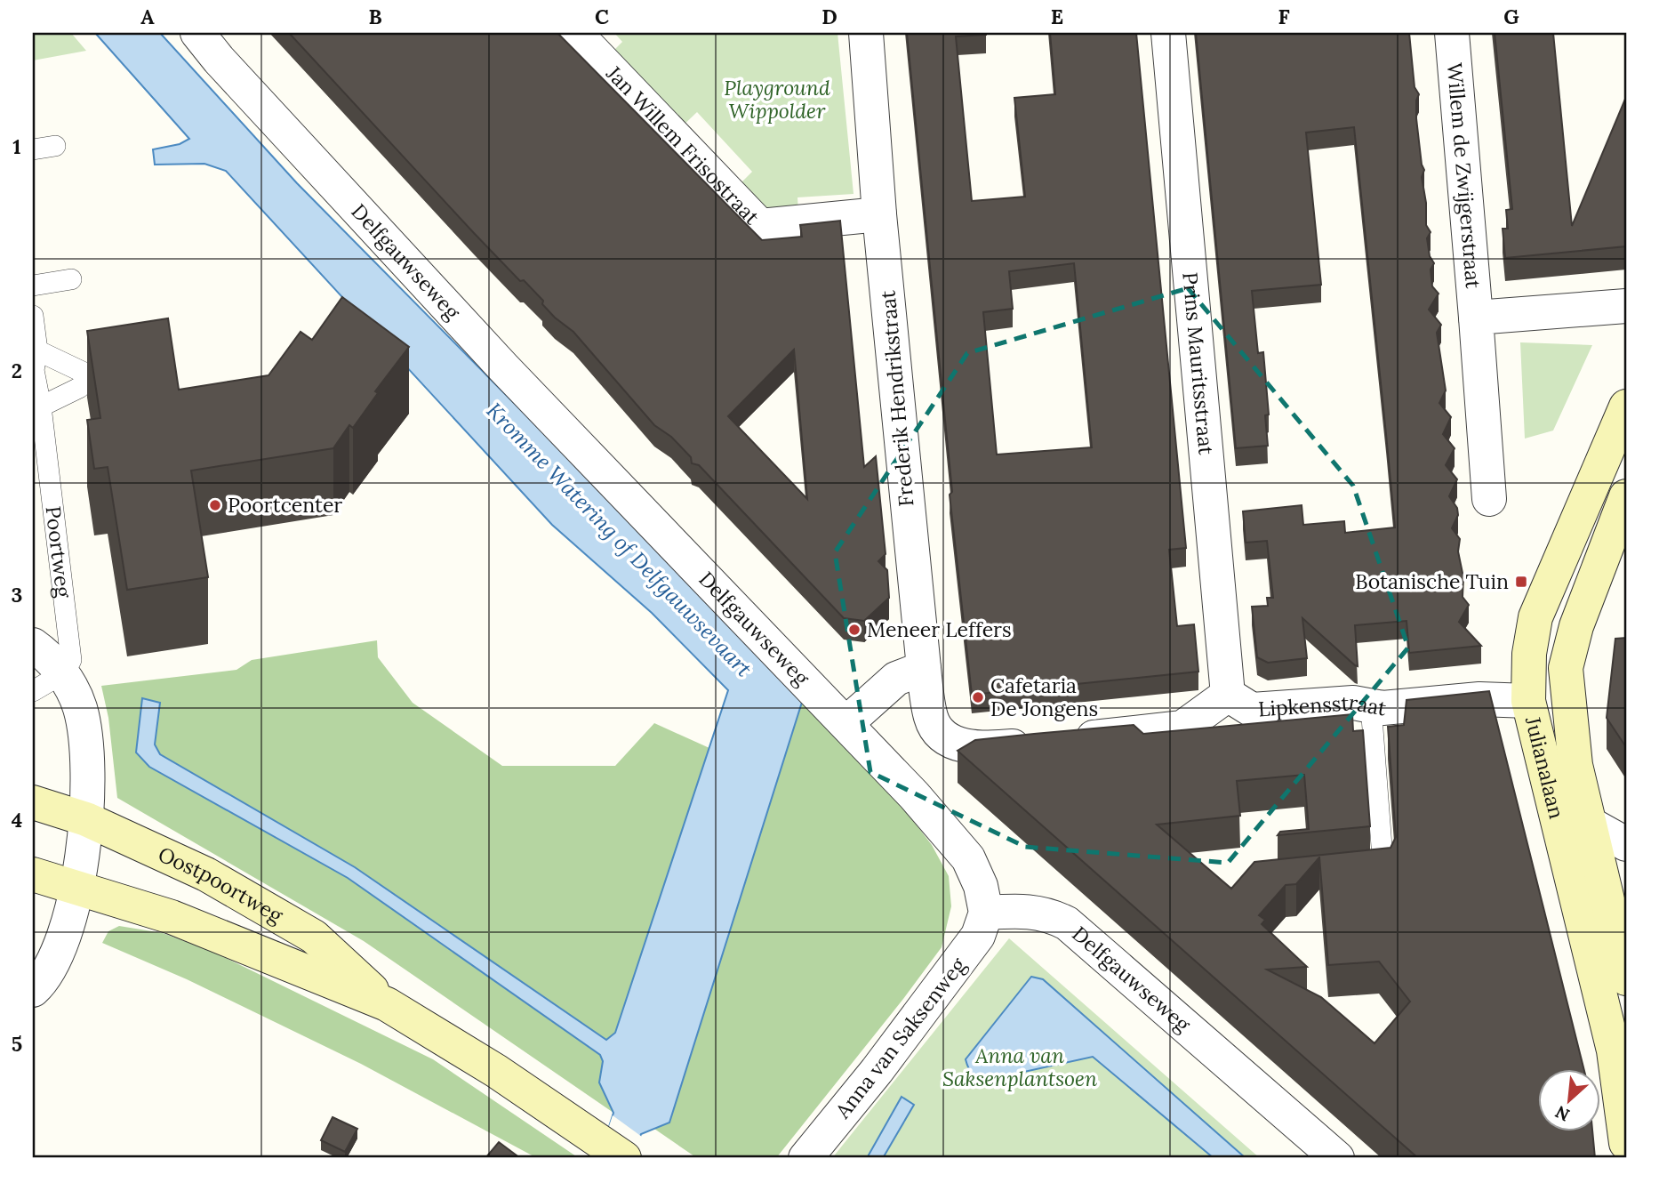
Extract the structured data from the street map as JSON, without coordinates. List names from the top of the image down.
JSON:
{
  "streets": {
    "main road": ["Julianalaan", "Oostpoortweg"],
    "street": [
      "Jan Willem Frisostraat",
      "Willem de Zwijgerstraat",
      "Delfgauwseweg",
      "Prins Mauritsstraat",
      "Frederik Hendrikstraat",
      "Lipkensstraat",
      "Anna van Saksenweg"
    ],
    "lane": ["Poortweg"]
  },
  "crossings": [
    ["Jan Willem Frisostraat", "Frederik Hendrikstraat"],
    ["Delfgauwseweg", "Anna van Saksenweg"],
    ["Prins Mauritsstraat", "Lipkensstraat"],
    ["Frederik Hendrikstraat", "Lipkensstraat"],
    ["Lipkensstraat", "Julianalaan"]
  ],
  "water": ["Kromme Watering of Delfgauwsevaart"],
  "parks": ["Playground Wippolder", "Anna van Saksenplantsoen"],
  "places": {
    "other": ["Poortcenter", "Meneer Leffers", "Cafetaria De Jongens"],
    "transit": ["Botanische Tuin"]
  },
  "north": "bottom left",
  "grid": {
    "columns": [
      "A",
      "B",
      "C",
      "D",
      "E",
      "F",
      "G"
    ],
    "rows": [
      "1",
      "2",
      "3",
      "4",
      "5"
    ]
  }
}
